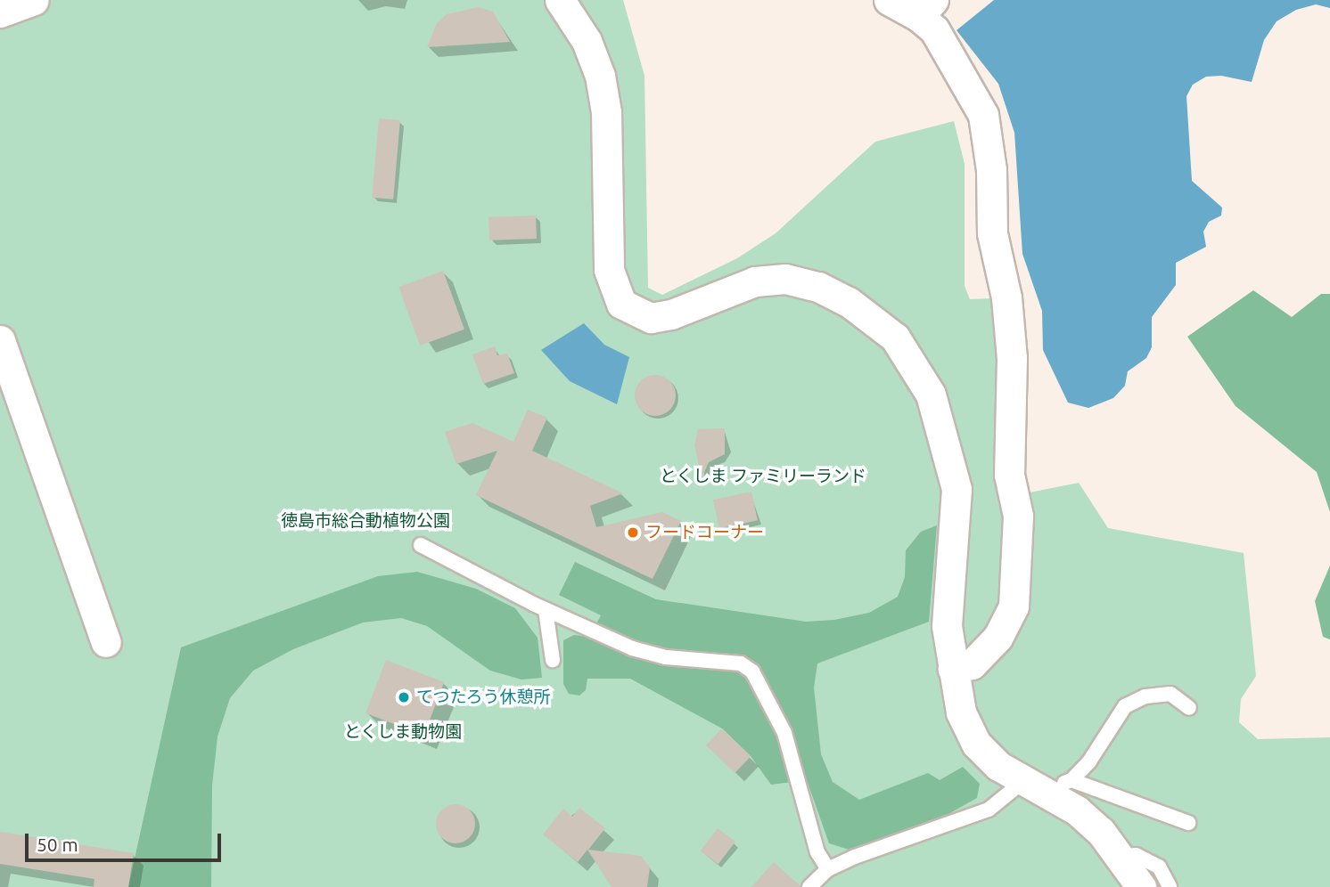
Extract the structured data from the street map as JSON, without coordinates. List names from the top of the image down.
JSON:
{
  "parks": ["とくしま ファミリーランド", "徳島市総合動植物公園", "とくしま動物園"],
  "places": ["フードコーナー", "てつたろう休憩所"],
  "scale_bar": "50 m"
}
